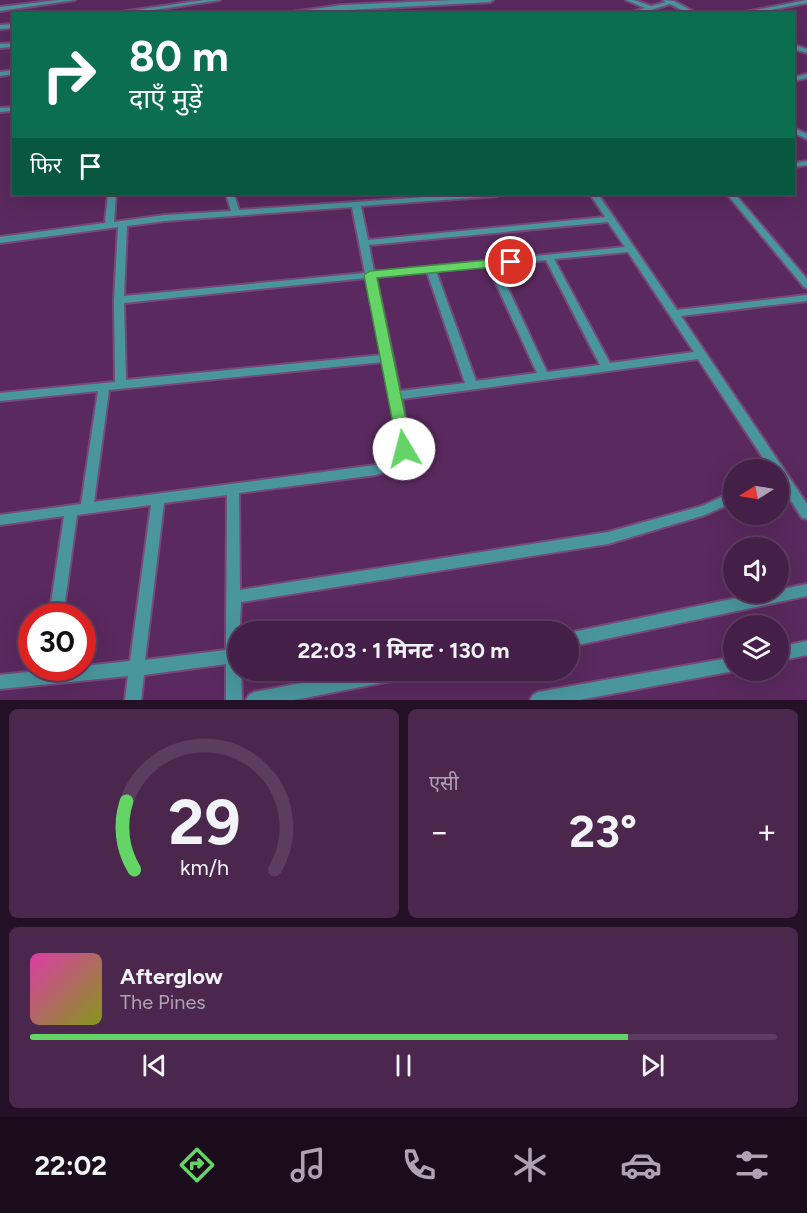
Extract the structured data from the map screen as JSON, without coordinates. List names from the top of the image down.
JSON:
{
  "north": "left",
  "page": {
    "turn": ["80 m", "दाएँ मुड़ें"],
    "then": "फिर",
    "limit": "30",
    "trip": "22:03 · 1 मिनट · 130 m",
    "tile": "एसी",
    "heat": ["−", "23°", "+"],
    "song": ["Afterglow", "The Pines"],
    "tabs": "22:02",
    "gauge": ["29", "km/h"]
  }
}
